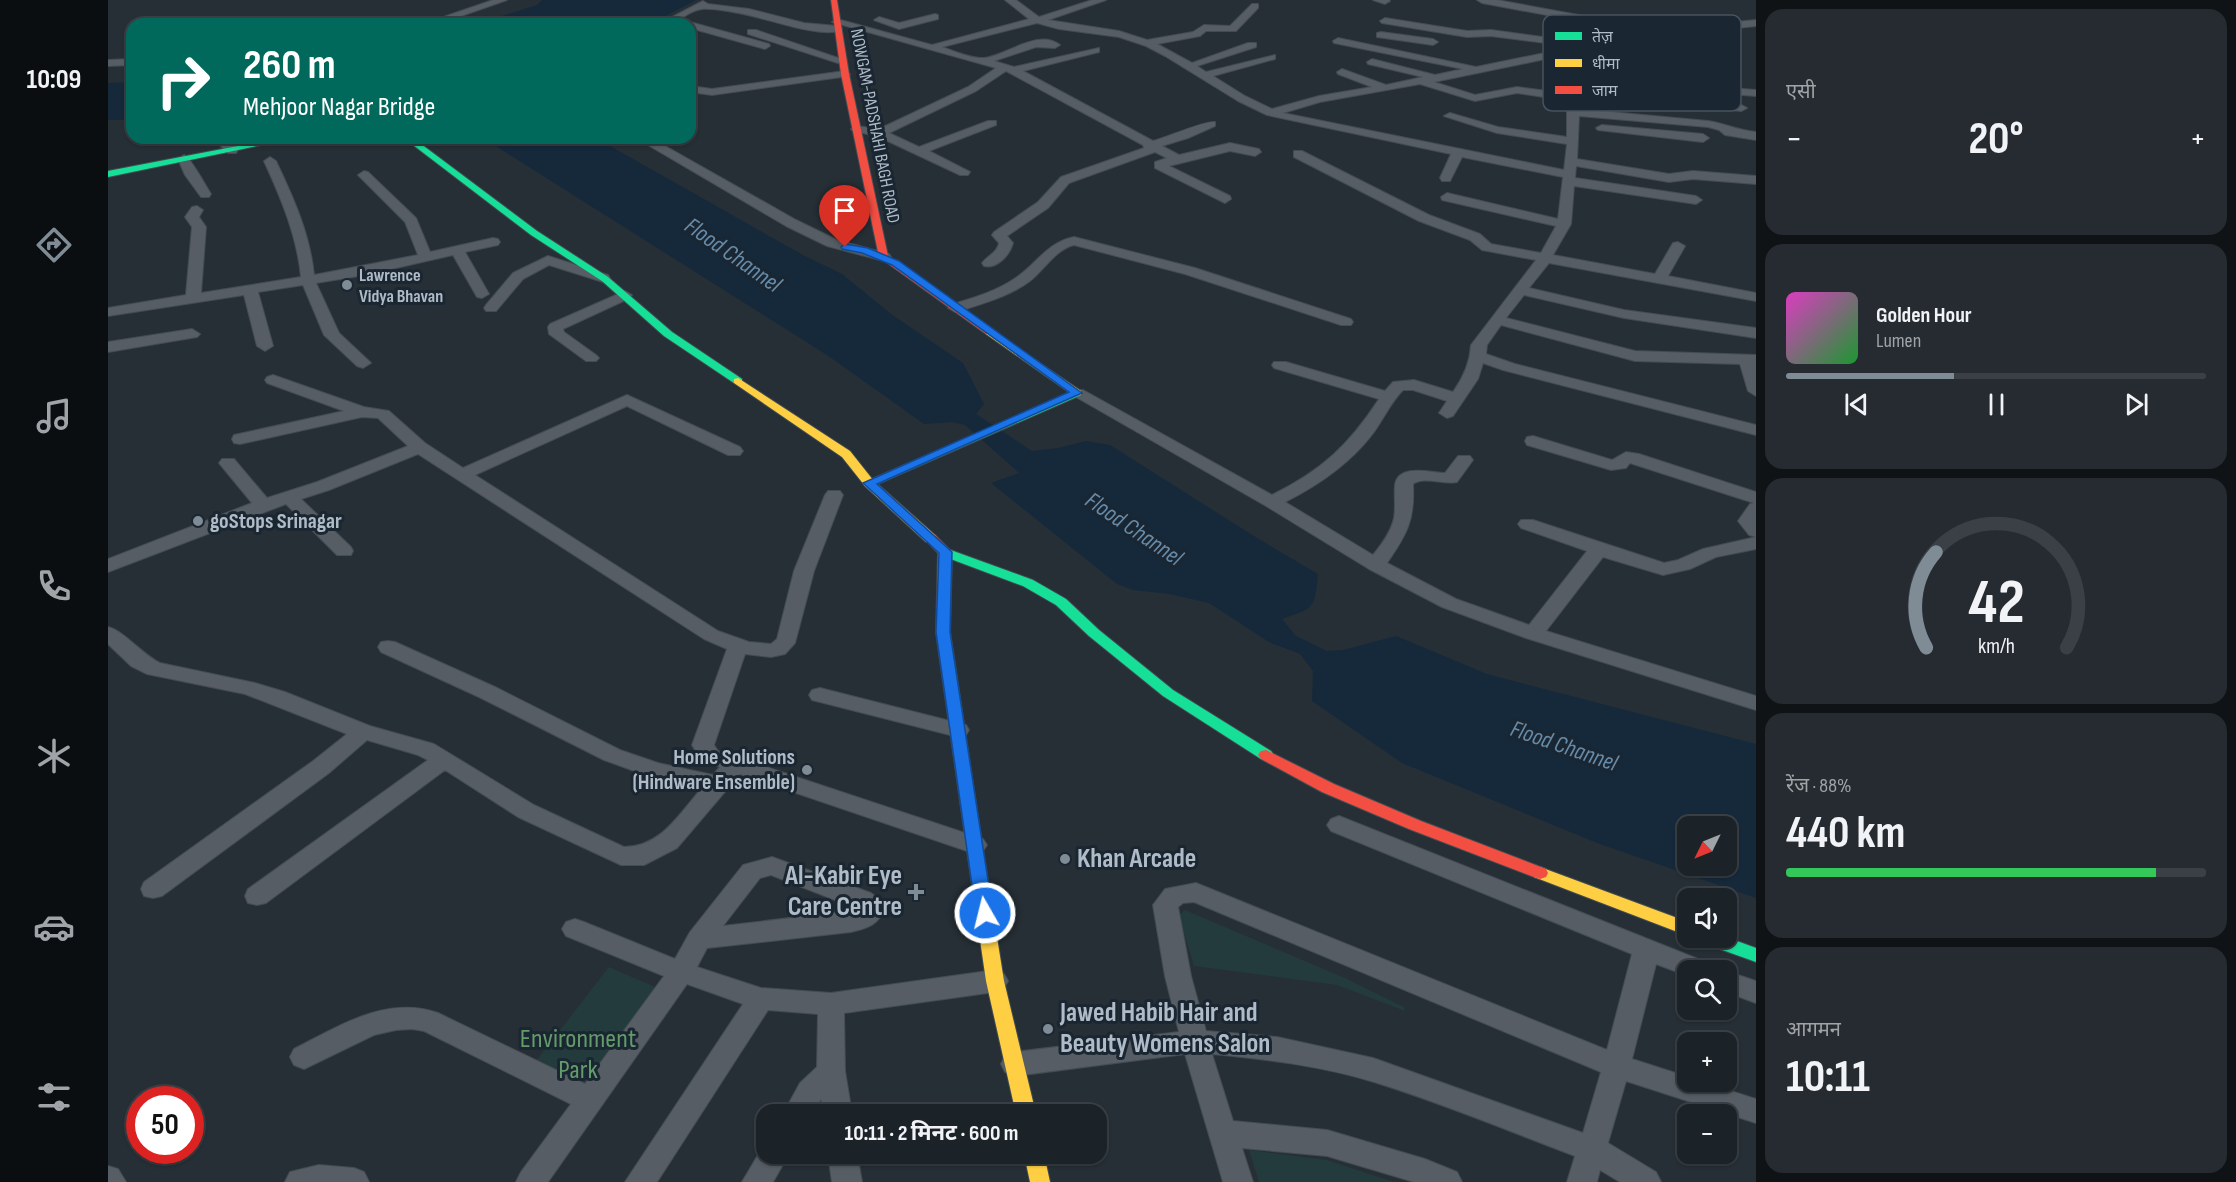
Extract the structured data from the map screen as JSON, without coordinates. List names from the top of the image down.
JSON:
{
  "streets": {
    "main road": ["NOWGAM-PADSHAHI BAGH ROAD"]
  },
  "water": ["Flood Channel"],
  "parks": ["Environment Park"],
  "places": {
    "other": [
      "Lawrence Vidya Bhavan",
      "goStops Srinagar",
      "Home Solutions (Hindware Ensemble)",
      "Khan Arcade",
      "Jawed Habib Hair and Beauty Womens Salon"
    ],
    "health": ["Al-Kabir Eye Care Centre"]
  },
  "legend": ["तेज़", "धीमा", "जाम"],
  "north": "bottom left",
  "page": {
    "tabs": "10:09",
    "tile": [
      "एसी",
      ["रेंज · 88%", "440 km"],
      ["आगमन", "10:11"]
    ],
    "turn": ["260 m", "Mehjoor Nagar Bridge"],
    "heat": ["−", "20°", "+"],
    "song": ["Golden Hour", "Lumen"],
    "map_buttons": ["+", "−"],
    "limit": "50",
    "trip": "10:11 · 2 मिनट · 600 m",
    "gauge": ["42", "km/h"]
  }
}
